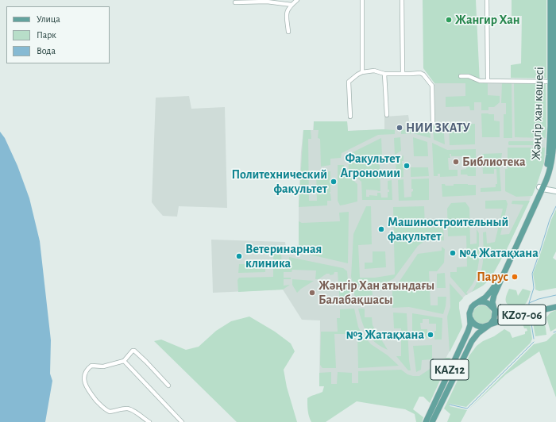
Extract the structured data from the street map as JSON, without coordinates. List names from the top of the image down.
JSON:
{
  "streets": {
    "main road": ["Жәңгір хан көшесі", "KZ07-06", "KAZ12"]
  },
  "crossings": [
    ["Жәңгір хан көшесі", "KZ07-06"]
  ],
  "places": [
    "Жангир Хан",
    "НИИ ЗКАТУ",
    "Библиотека",
    "Факультет Агрономии",
    "Политехнический факультет",
    "Машиностроительный факультет",
    "№4 Жатақхана",
    "Ветеринарная клиника",
    "Парус",
    "Жәңгір Хан атындағы Балабақшасы",
    "№3 Жатақхана"
  ],
  "legend": ["Улица", "Парк", "Вода"]
}
